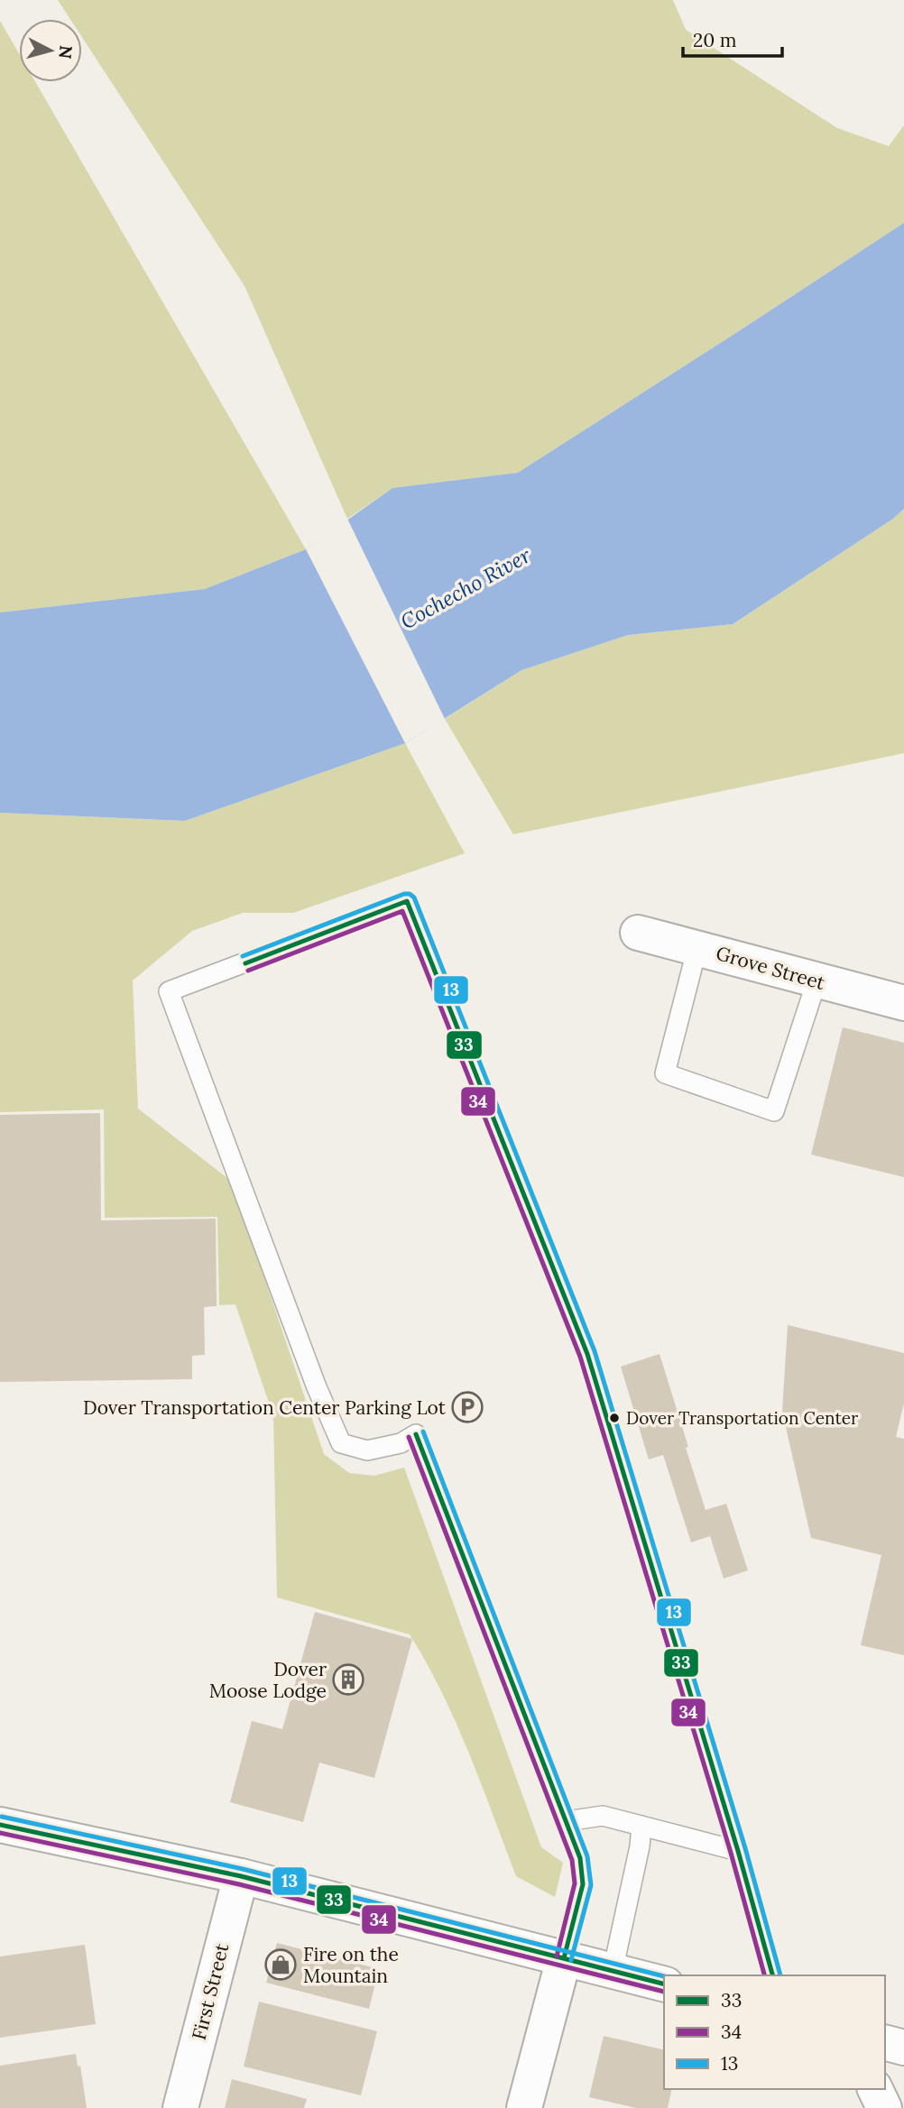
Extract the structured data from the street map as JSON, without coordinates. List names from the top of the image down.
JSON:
{
  "streets": {
    "street": ["Grove Street", "First Street"]
  },
  "water": ["Cochecho River"],
  "places": {
    "parking": ["Dover Transportation Center Parking Lot"],
    "other": ["Dover Transportation Center"],
    "building": ["Dover Moose Lodge"],
    "shop": ["Fire on the Mountain"]
  },
  "lines": ["transit line 13", "transit line 33", "transit line 34"],
  "legend": ["33", "34", "13"],
  "scale_bar": "20 m",
  "north": "right"
}
